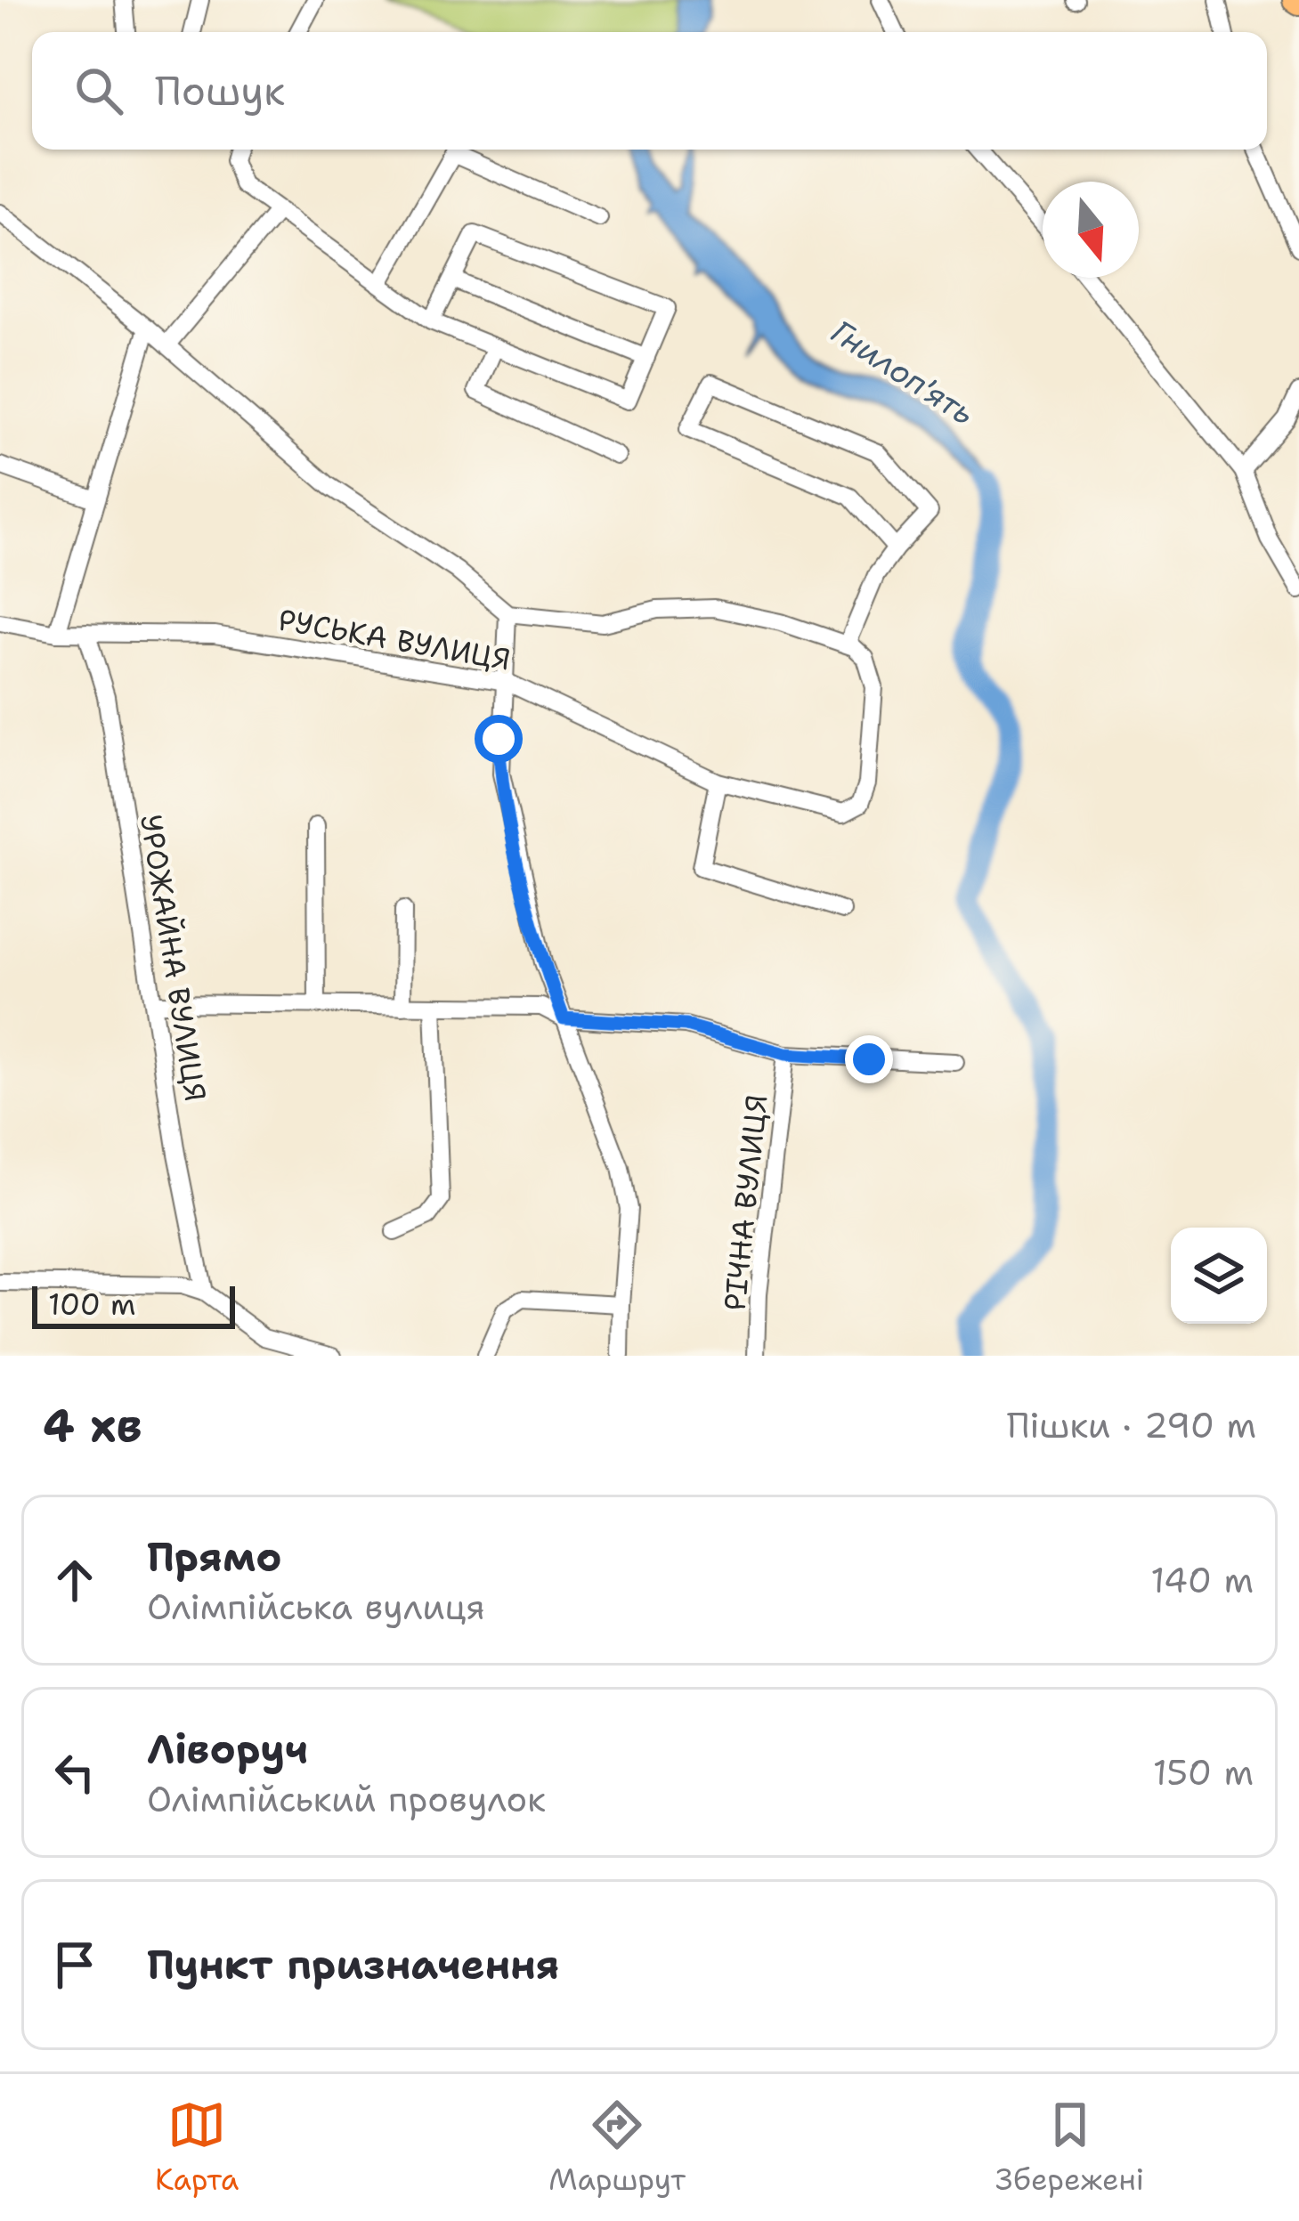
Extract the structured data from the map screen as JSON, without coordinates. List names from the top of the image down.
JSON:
{
  "streets": {
    "street": ["РУСЬКА ВУЛИЦЯ", "УРОЖАЙНА ВУЛИЦЯ", "РІЧНА ВУЛИЦЯ"]
  },
  "crossings": [
    ["РУСЬКА ВУЛИЦЯ", "УРОЖАЙНА ВУЛИЦЯ"]
  ],
  "water": ["Гнилоп'ять"],
  "scale_bar": "100 m",
  "north": "bottom",
  "page": {
    "search": "Пошук",
    "scale": "100 m",
    "heading": ["4 хв", "Пішки · 290 m"],
    "list": [
      ["Прямо", "Олімпійська вулиця", "140 m"],
      ["Ліворуч", "Олімпійський провулок", "150 m"],
      "Пункт призначення"
    ],
    "nav": ["Карта", "Маршрут", "Збережені"]
  }
}
